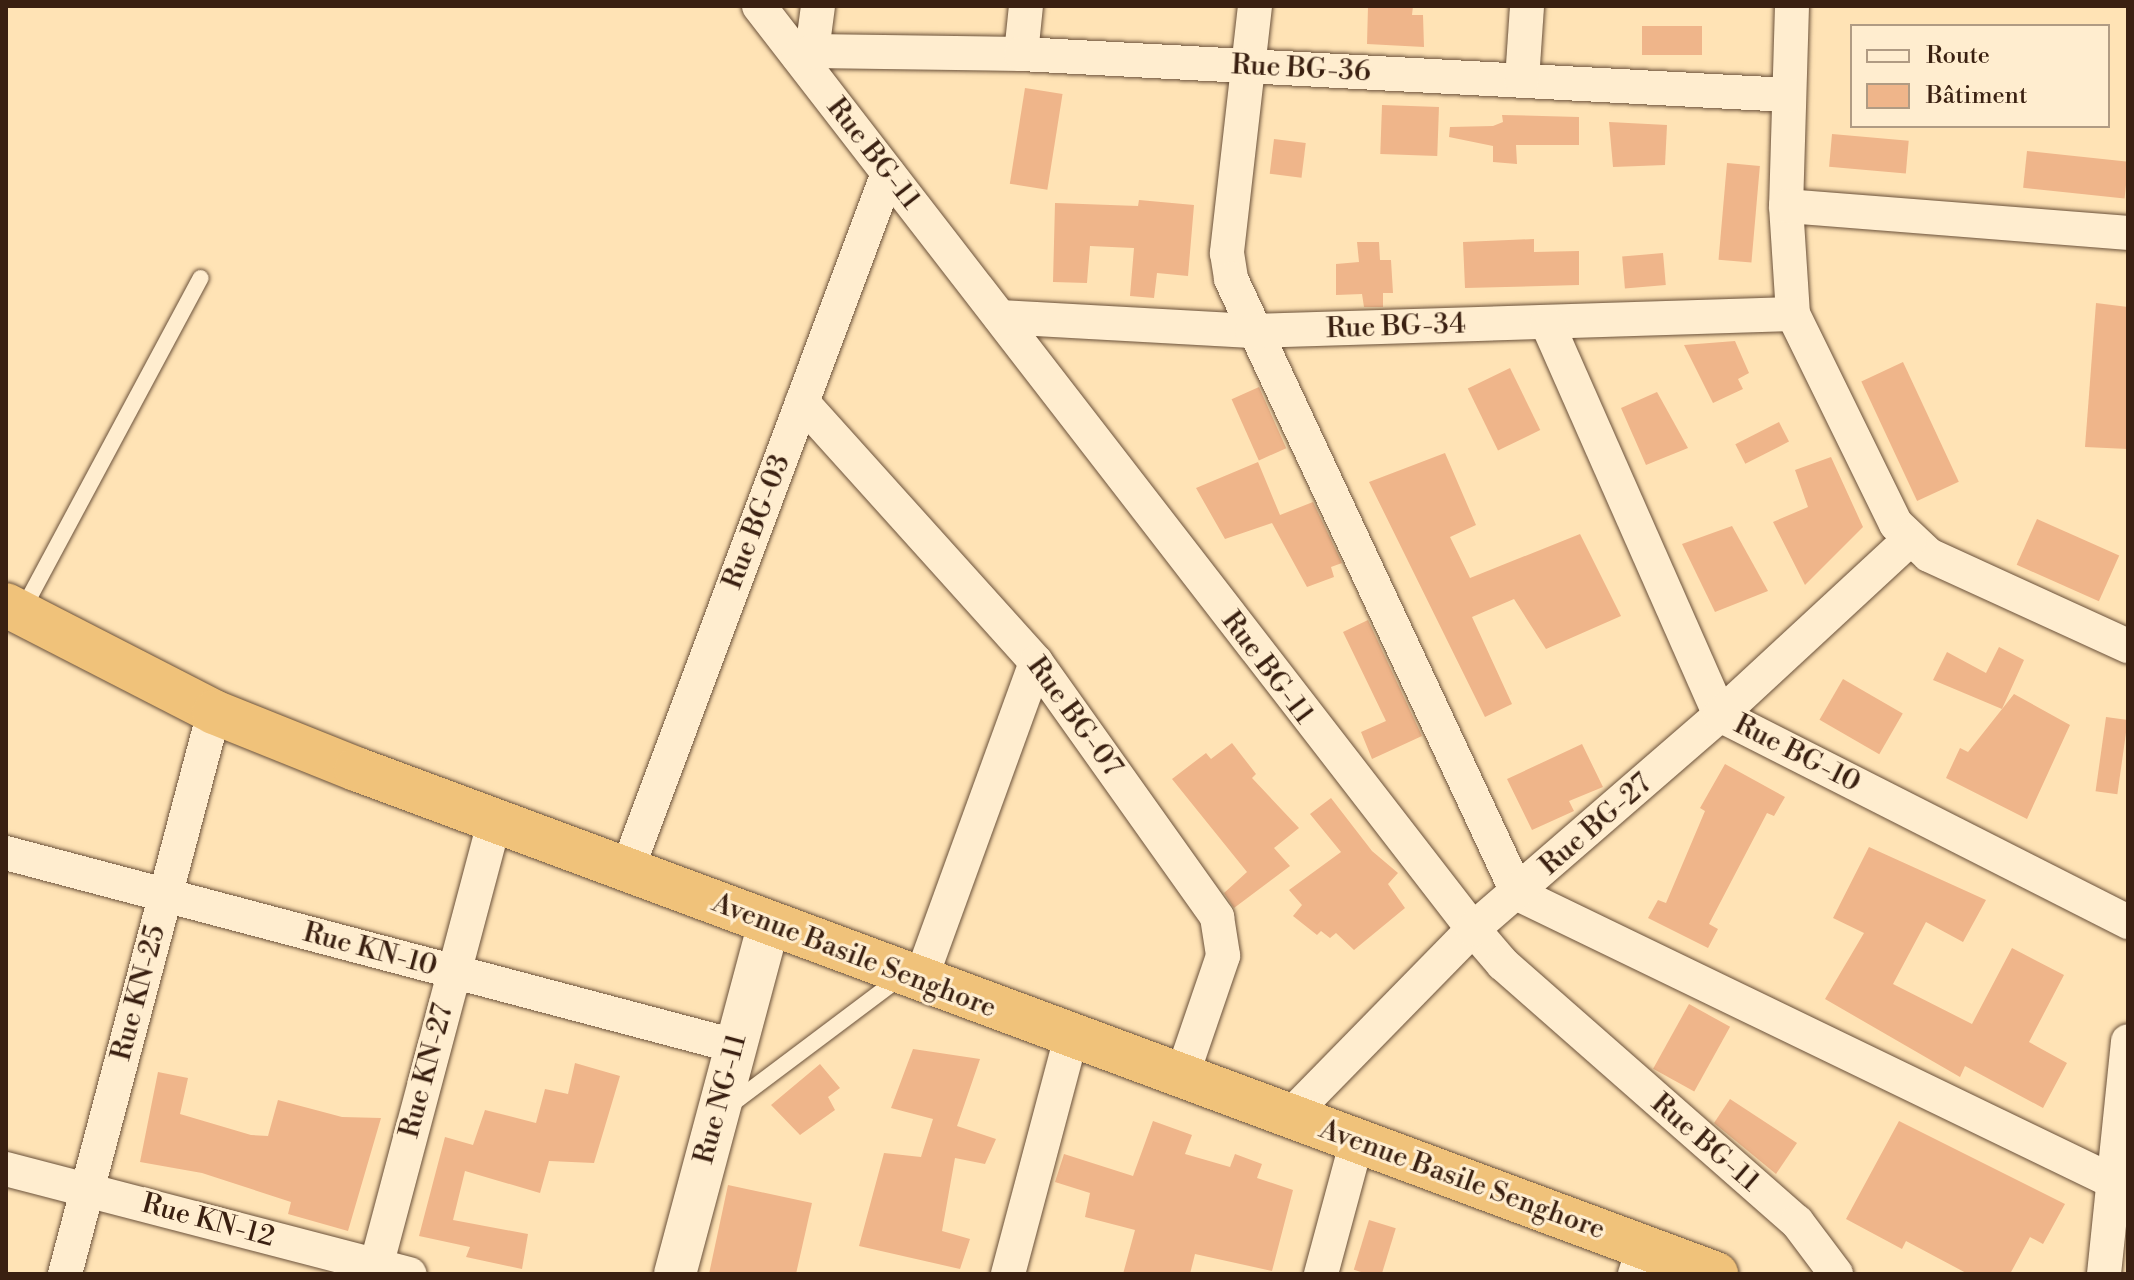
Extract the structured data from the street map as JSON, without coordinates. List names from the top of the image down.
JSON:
{
  "streets": {
    "highway": ["Avenue Basile Senghore"],
    "street": [
      "Rue BG-36",
      "Rue BG-11",
      "Rue BG-34",
      "Rue BG-03",
      "Rue BG-07",
      "Rue BG-10",
      "Rue BG-27",
      "Rue KN-10",
      "Rue KN-25",
      "Rue KN-27",
      "Rue NG-11",
      "Rue KN-12"
    ]
  },
  "crossings": [
    ["Rue BG-36", "Rue BG-11"],
    ["Rue BG-11", "Rue BG-34"],
    ["Rue BG-11", "Rue BG-03"],
    ["Rue BG-11", "Rue BG-27"],
    ["Rue BG-34", "Rue BG-10"],
    ["Rue BG-03", "Rue BG-07"],
    ["Rue BG-03", "Avenue Basile Senghore"],
    ["Rue BG-07", "Avenue Basile Senghore"],
    ["Rue BG-10", "Rue BG-27"],
    ["Rue BG-27", "Avenue Basile Senghore"],
    ["Rue KN-10", "Rue KN-25"],
    ["Rue KN-10", "Rue KN-27"],
    ["Rue KN-10", "Rue NG-11"],
    ["Avenue Basile Senghore", "Rue KN-25"],
    ["Avenue Basile Senghore", "Rue KN-27"],
    ["Avenue Basile Senghore", "Rue NG-11"],
    ["Rue KN-25", "Rue KN-12"],
    ["Rue KN-27", "Rue KN-12"]
  ],
  "legend": ["Route", "Bâtiment"]
}
